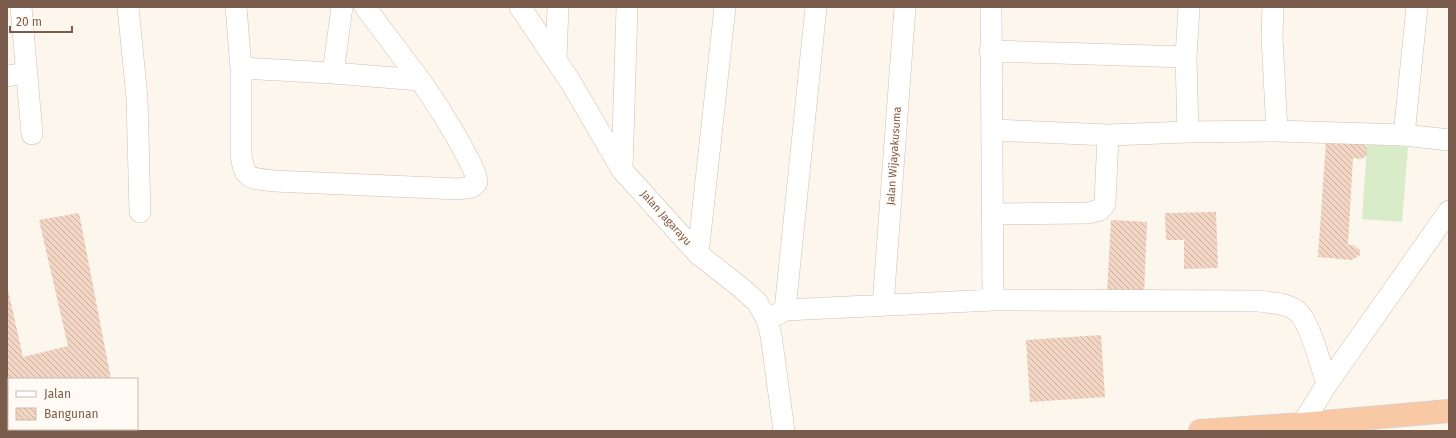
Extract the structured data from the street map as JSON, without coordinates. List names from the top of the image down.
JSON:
{
  "streets": {
    "street": ["Jalan Wijayakusuma", "Jalan Jagarayu"]
  },
  "legend": ["Jalan", "Bangunan"],
  "scale_bar": "20 m"
}
